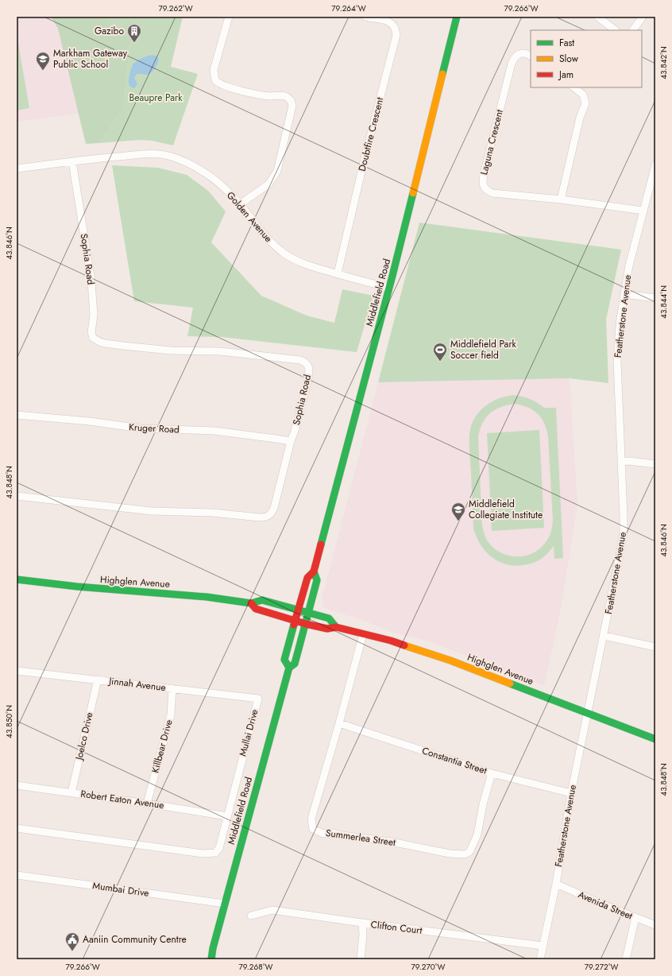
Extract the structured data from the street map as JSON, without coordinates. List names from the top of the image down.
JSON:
{
  "streets": {
    "main road": ["Middlefield Road", "Highglen Avenue"],
    "street": [
      "Doubtfire Crescent",
      "Laguna Crescent",
      "Golden Avenue",
      "Sophia Road",
      "Featherstone Avenue",
      "Kruger Road",
      "Jinnah Avenue",
      "Mullai Drive",
      "Joelco Drive",
      "Killbear Drive",
      "Constantia Street",
      "Robert Eaton Avenue",
      "Summerlea Street",
      "Mumbai Drive",
      "Avenida Street",
      "Clifton Court"
    ]
  },
  "crossings": [
    ["Doubtfire Crescent", "Golden Avenue"],
    ["Laguna Crescent", "Featherstone Avenue"],
    ["Golden Avenue", "Sophia Road"],
    ["Golden Avenue", "Middlefield Road"],
    ["Sophia Road", "Kruger Road"],
    ["Middlefield Road", "Highglen Avenue"],
    ["Middlefield Road", "Mumbai Drive"],
    ["Featherstone Avenue", "Highglen Avenue"],
    ["Featherstone Avenue", "Constantia Street"],
    ["Featherstone Avenue", "Avenida Street"],
    ["Featherstone Avenue", "Clifton Court"],
    ["Highglen Avenue", "Summerlea Street"],
    ["Jinnah Avenue", "Mullai Drive"],
    ["Jinnah Avenue", "Joelco Drive"],
    ["Jinnah Avenue", "Killbear Drive"],
    ["Mullai Drive", "Robert Eaton Avenue"],
    ["Joelco Drive", "Robert Eaton Avenue"],
    ["Killbear Drive", "Robert Eaton Avenue"],
    ["Constantia Street", "Summerlea Street"]
  ],
  "parks": ["Beaupre Park"],
  "places": {
    "building": ["Gazibo"],
    "school or university": ["Markham Gateway Public School", "Middlefield Collegiate Institute"],
    "sports": ["Middlefield Park Soccer field"],
    "public building": ["Aaniin Community Centre"]
  },
  "legend": ["Fast", "Slow", "Jam"],
  "coordinates": [
    "79.262°W",
    "79.264°W",
    "79.266°W",
    "43.842°N",
    "43.846°N",
    "43.844°N",
    "43.848°N",
    "43.850°N",
    "79.268°W",
    "79.270°W",
    "79.272°W"
  ]
}
